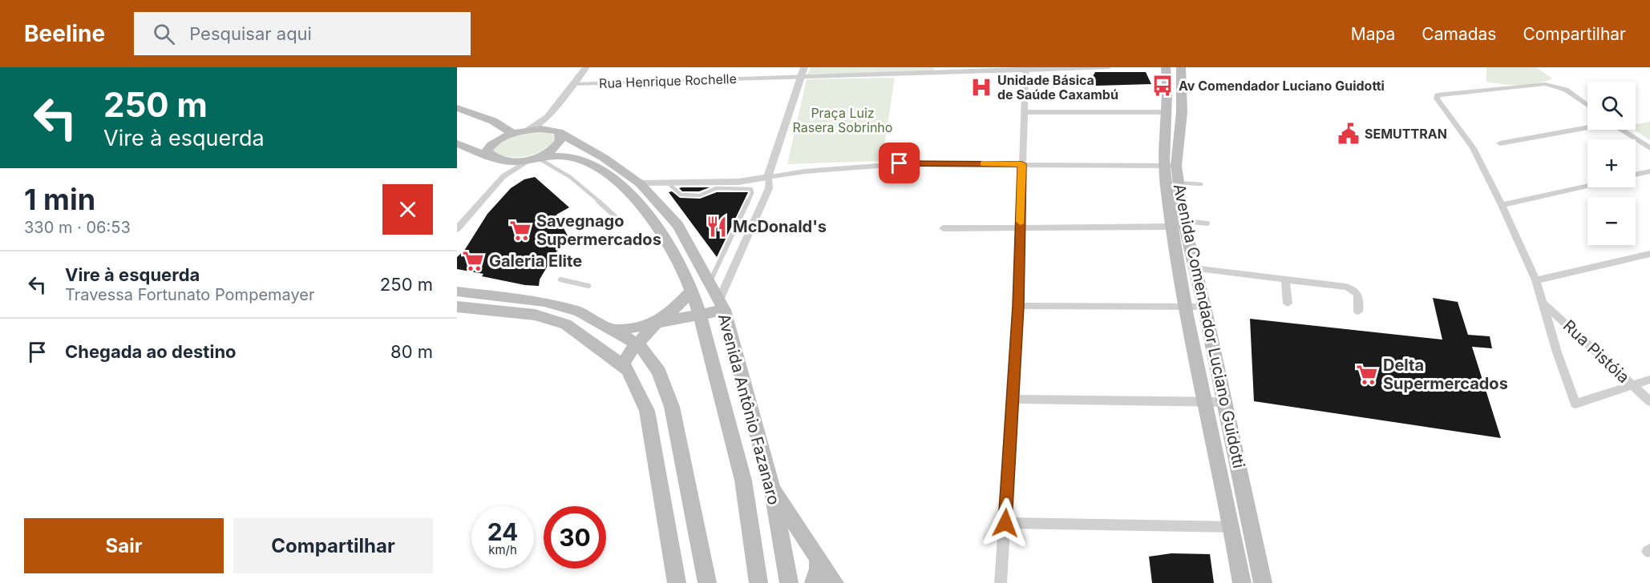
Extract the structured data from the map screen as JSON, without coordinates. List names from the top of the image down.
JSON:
{
  "streets": {
    "main road": ["Avenida Comendador Luciano Guidotti", "Avenida Antônio Fazanaro"],
    "street": ["Rua Henrique Rochelle", "Rua Pistóia"]
  },
  "parks": ["Praça Luiz Rasera Sobrinho"],
  "places": {
    "bus stop": ["Av Comendador Luciano Guidotti"],
    "hospital": ["Unidade Básica de Saúde Caxambú"],
    "public building": ["SEMUTTRAN"],
    "restaurant": ["McDonald's"],
    "supermarket": ["Savegnago Supermercados", "Galeria Elite", "Delta Supermercados"]
  },
  "page": {
    "header": "Beeline",
    "search": "Pesquisar aqui",
    "nav": ["Mapa", "Camadas", "Compartilhar"],
    "turn": ["250 m", "Vire à esquerda"],
    "map_buttons": ["+", "−"],
    "heading": ["1 min", "330 m · 06:53"],
    "list": [
      {
        "name": "Vire à esquerda",
        "note": "Travessa Fortunato Pompemayer",
        "value": "250 m"
      },
      {
        "name": "Chegada ao destino",
        "value": "80 m"
      }
    ],
    "speed": "24 km/h",
    "limit": "30",
    "buttons": ["Sair", "Compartilhar"]
  }
}
